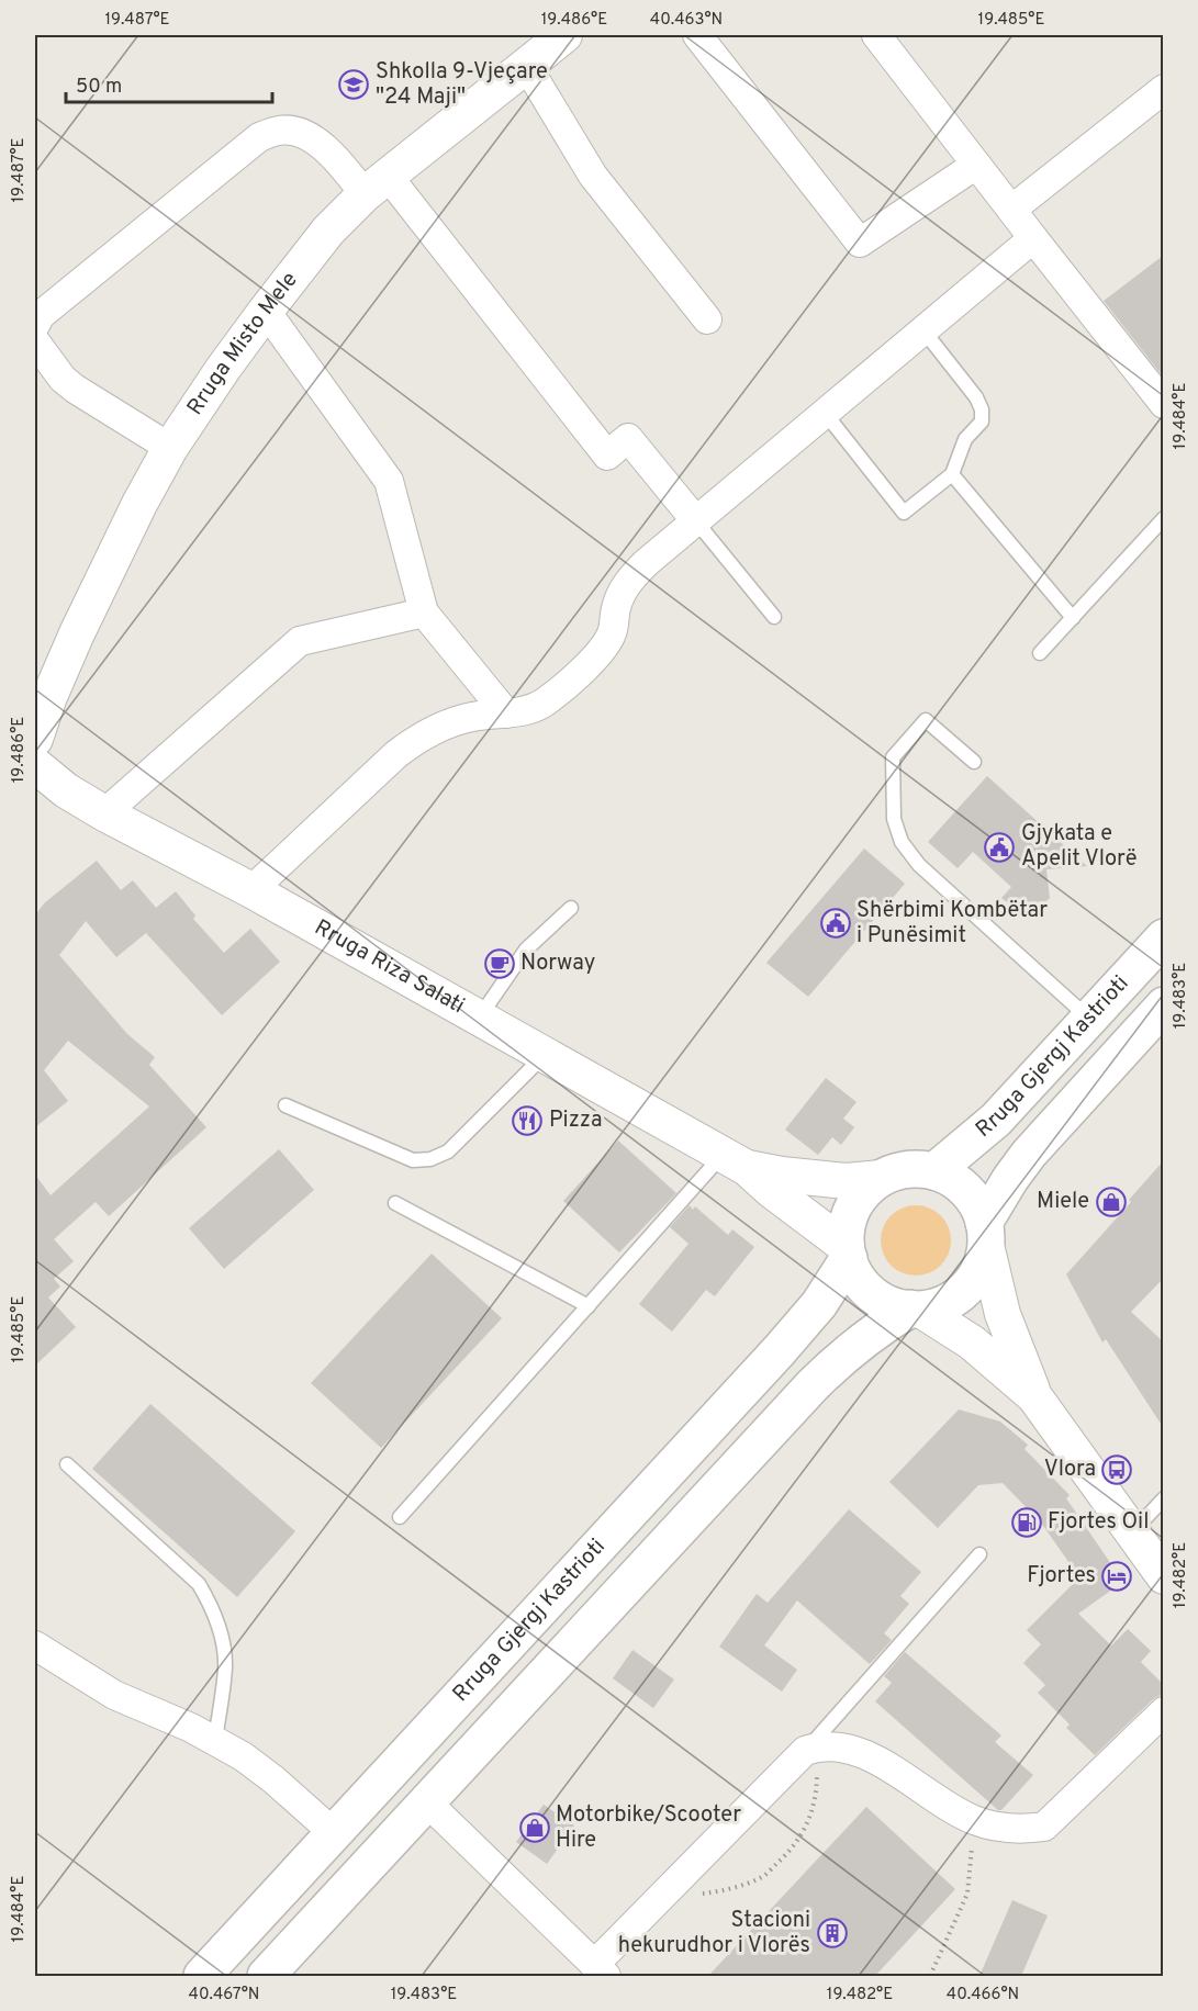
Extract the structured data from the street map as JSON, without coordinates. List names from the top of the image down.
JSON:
{
  "streets": {
    "main road": ["Rruga Gjergj Kastrioti"],
    "street": ["Rruga Misto Mele", "Rruga Riza Salati"]
  },
  "places": {
    "school or university": ["Shkolla 9-Vjeçare \"24 Maji\""],
    "public building": ["Gjykata e Apelit Vlorë", "Shërbimi Kombëtar i Punësimit"],
    "cafe": ["Norway"],
    "restaurant": ["Pizza"],
    "shop": ["Miele", "Motorbike/Scooter Hire"],
    "bus stop": ["Vlora"],
    "fuel station": ["Fjortes Oil"],
    "hotel": ["Fjortes"],
    "building": ["Stacioni hekurudhor i Vlorës"]
  },
  "scale_bar": "50 m",
  "coordinates": [
    "19.487°E",
    "19.486°E",
    "40.463°N",
    "19.485°E",
    "19.484°E",
    "19.483°E",
    "19.482°E",
    "40.467°N",
    "40.466°N"
  ]
}
